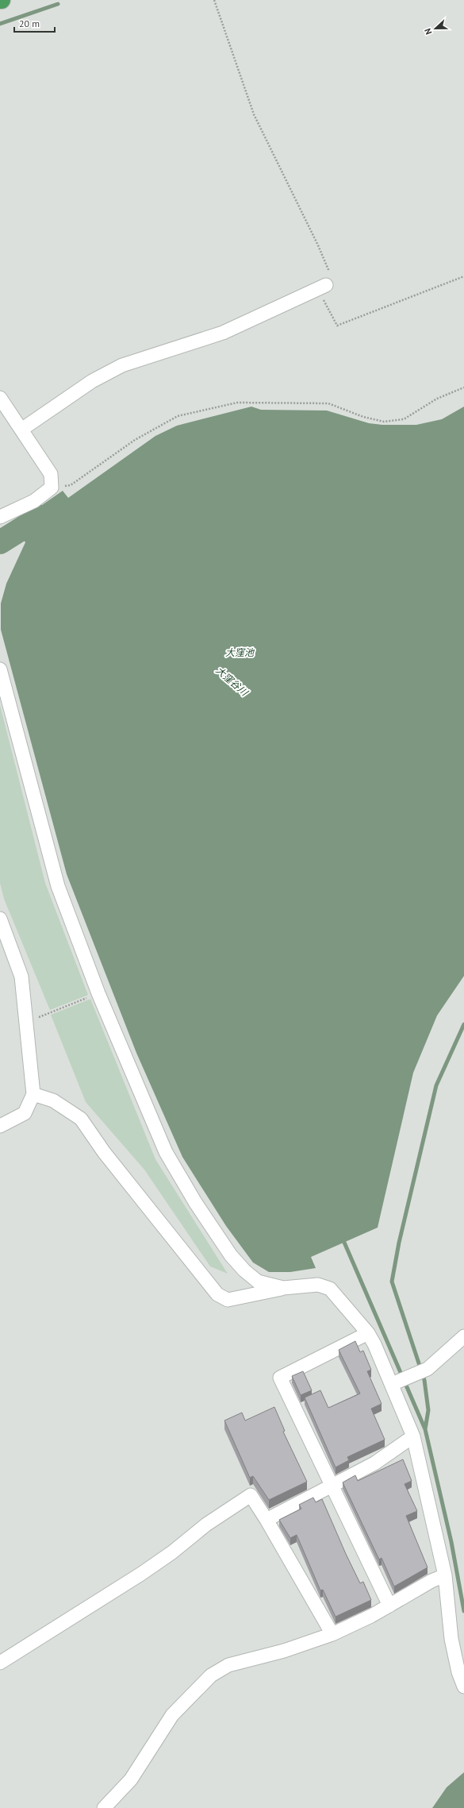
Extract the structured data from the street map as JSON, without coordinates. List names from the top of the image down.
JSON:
{
  "water": ["大窪池", "大窪谷川"],
  "scale_bar": "20 m",
  "north": "left"
}
